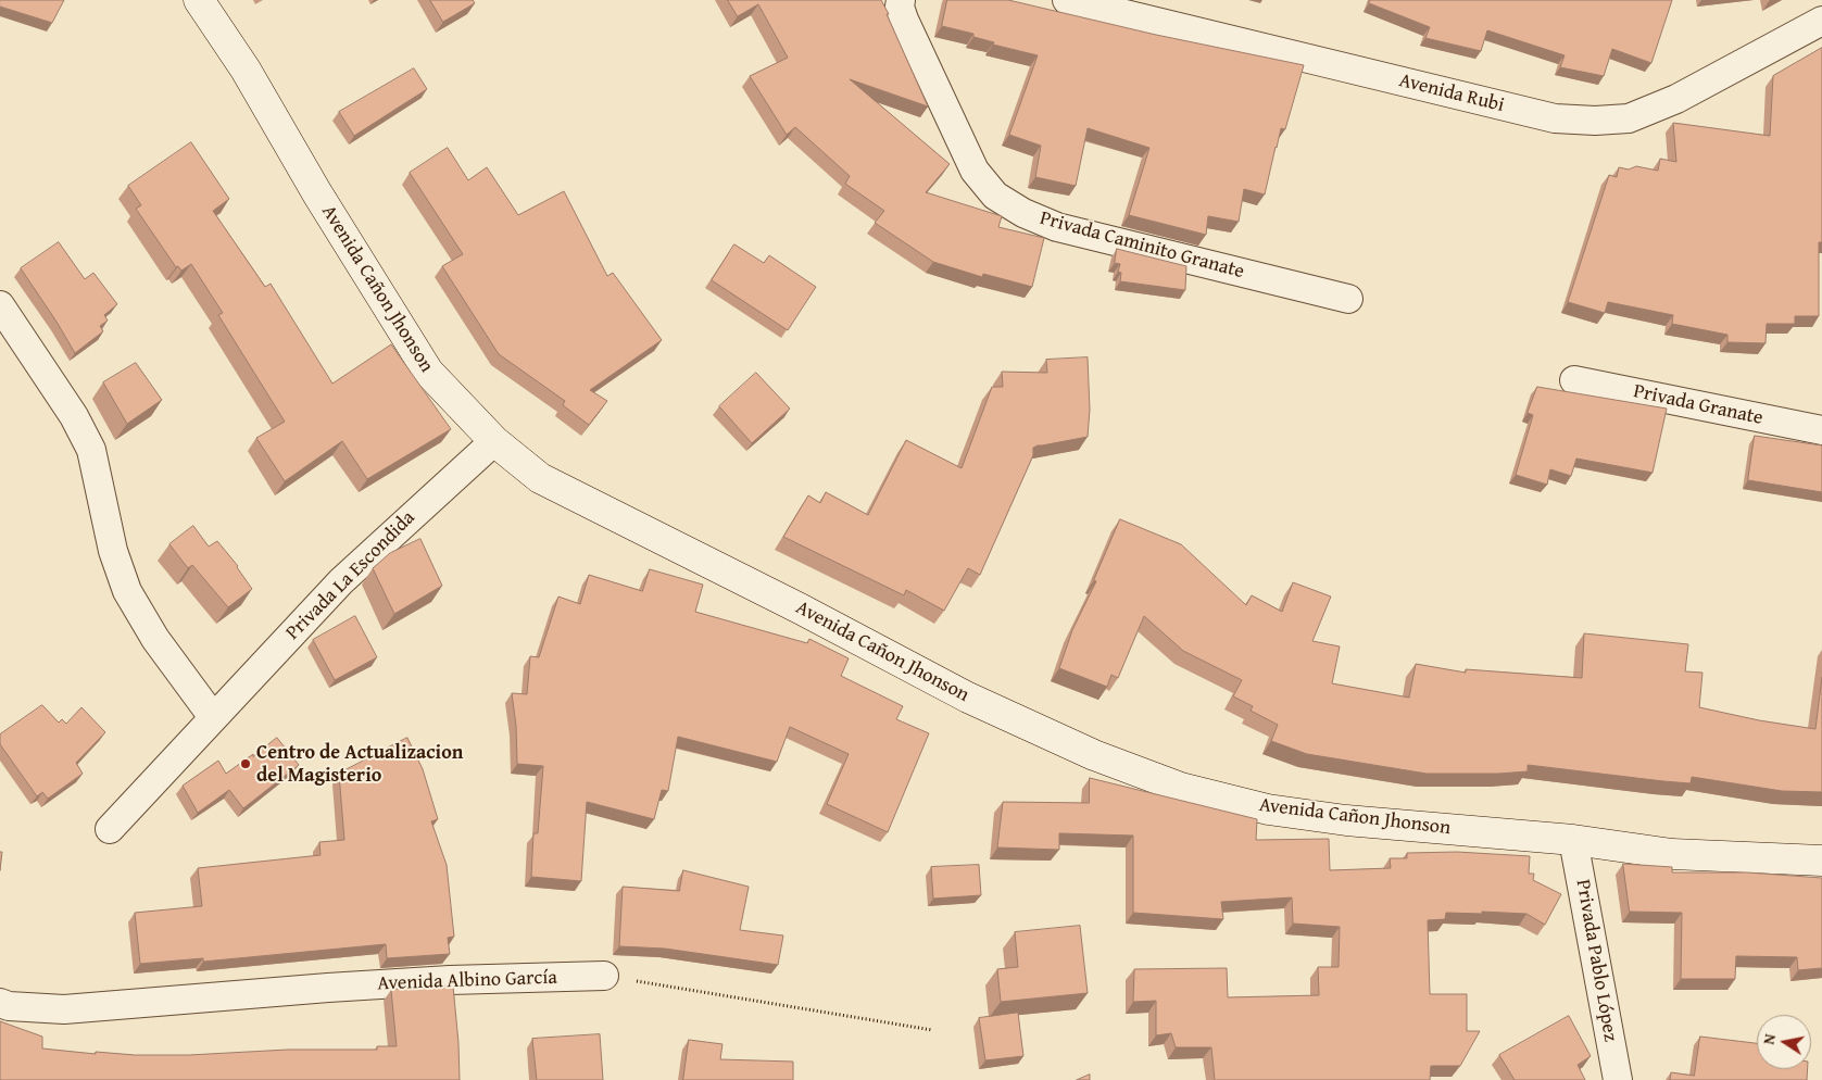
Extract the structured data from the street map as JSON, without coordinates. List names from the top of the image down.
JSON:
{
  "streets": {
    "main road": ["Avenida Cañon Jhonson"],
    "street": [
      "Avenida Rubi",
      "Privada Caminito Granate",
      "Privada Granate",
      "Privada La Escondida",
      "Privada Pablo López",
      "Avenida Albino García"
    ]
  },
  "crossings": [
    ["Avenida Cañon Jhonson", "Privada La Escondida"],
    ["Avenida Cañon Jhonson", "Privada Pablo López"]
  ],
  "places": ["Centro de Actualizacion del Magisterio"],
  "north": "left"
}
